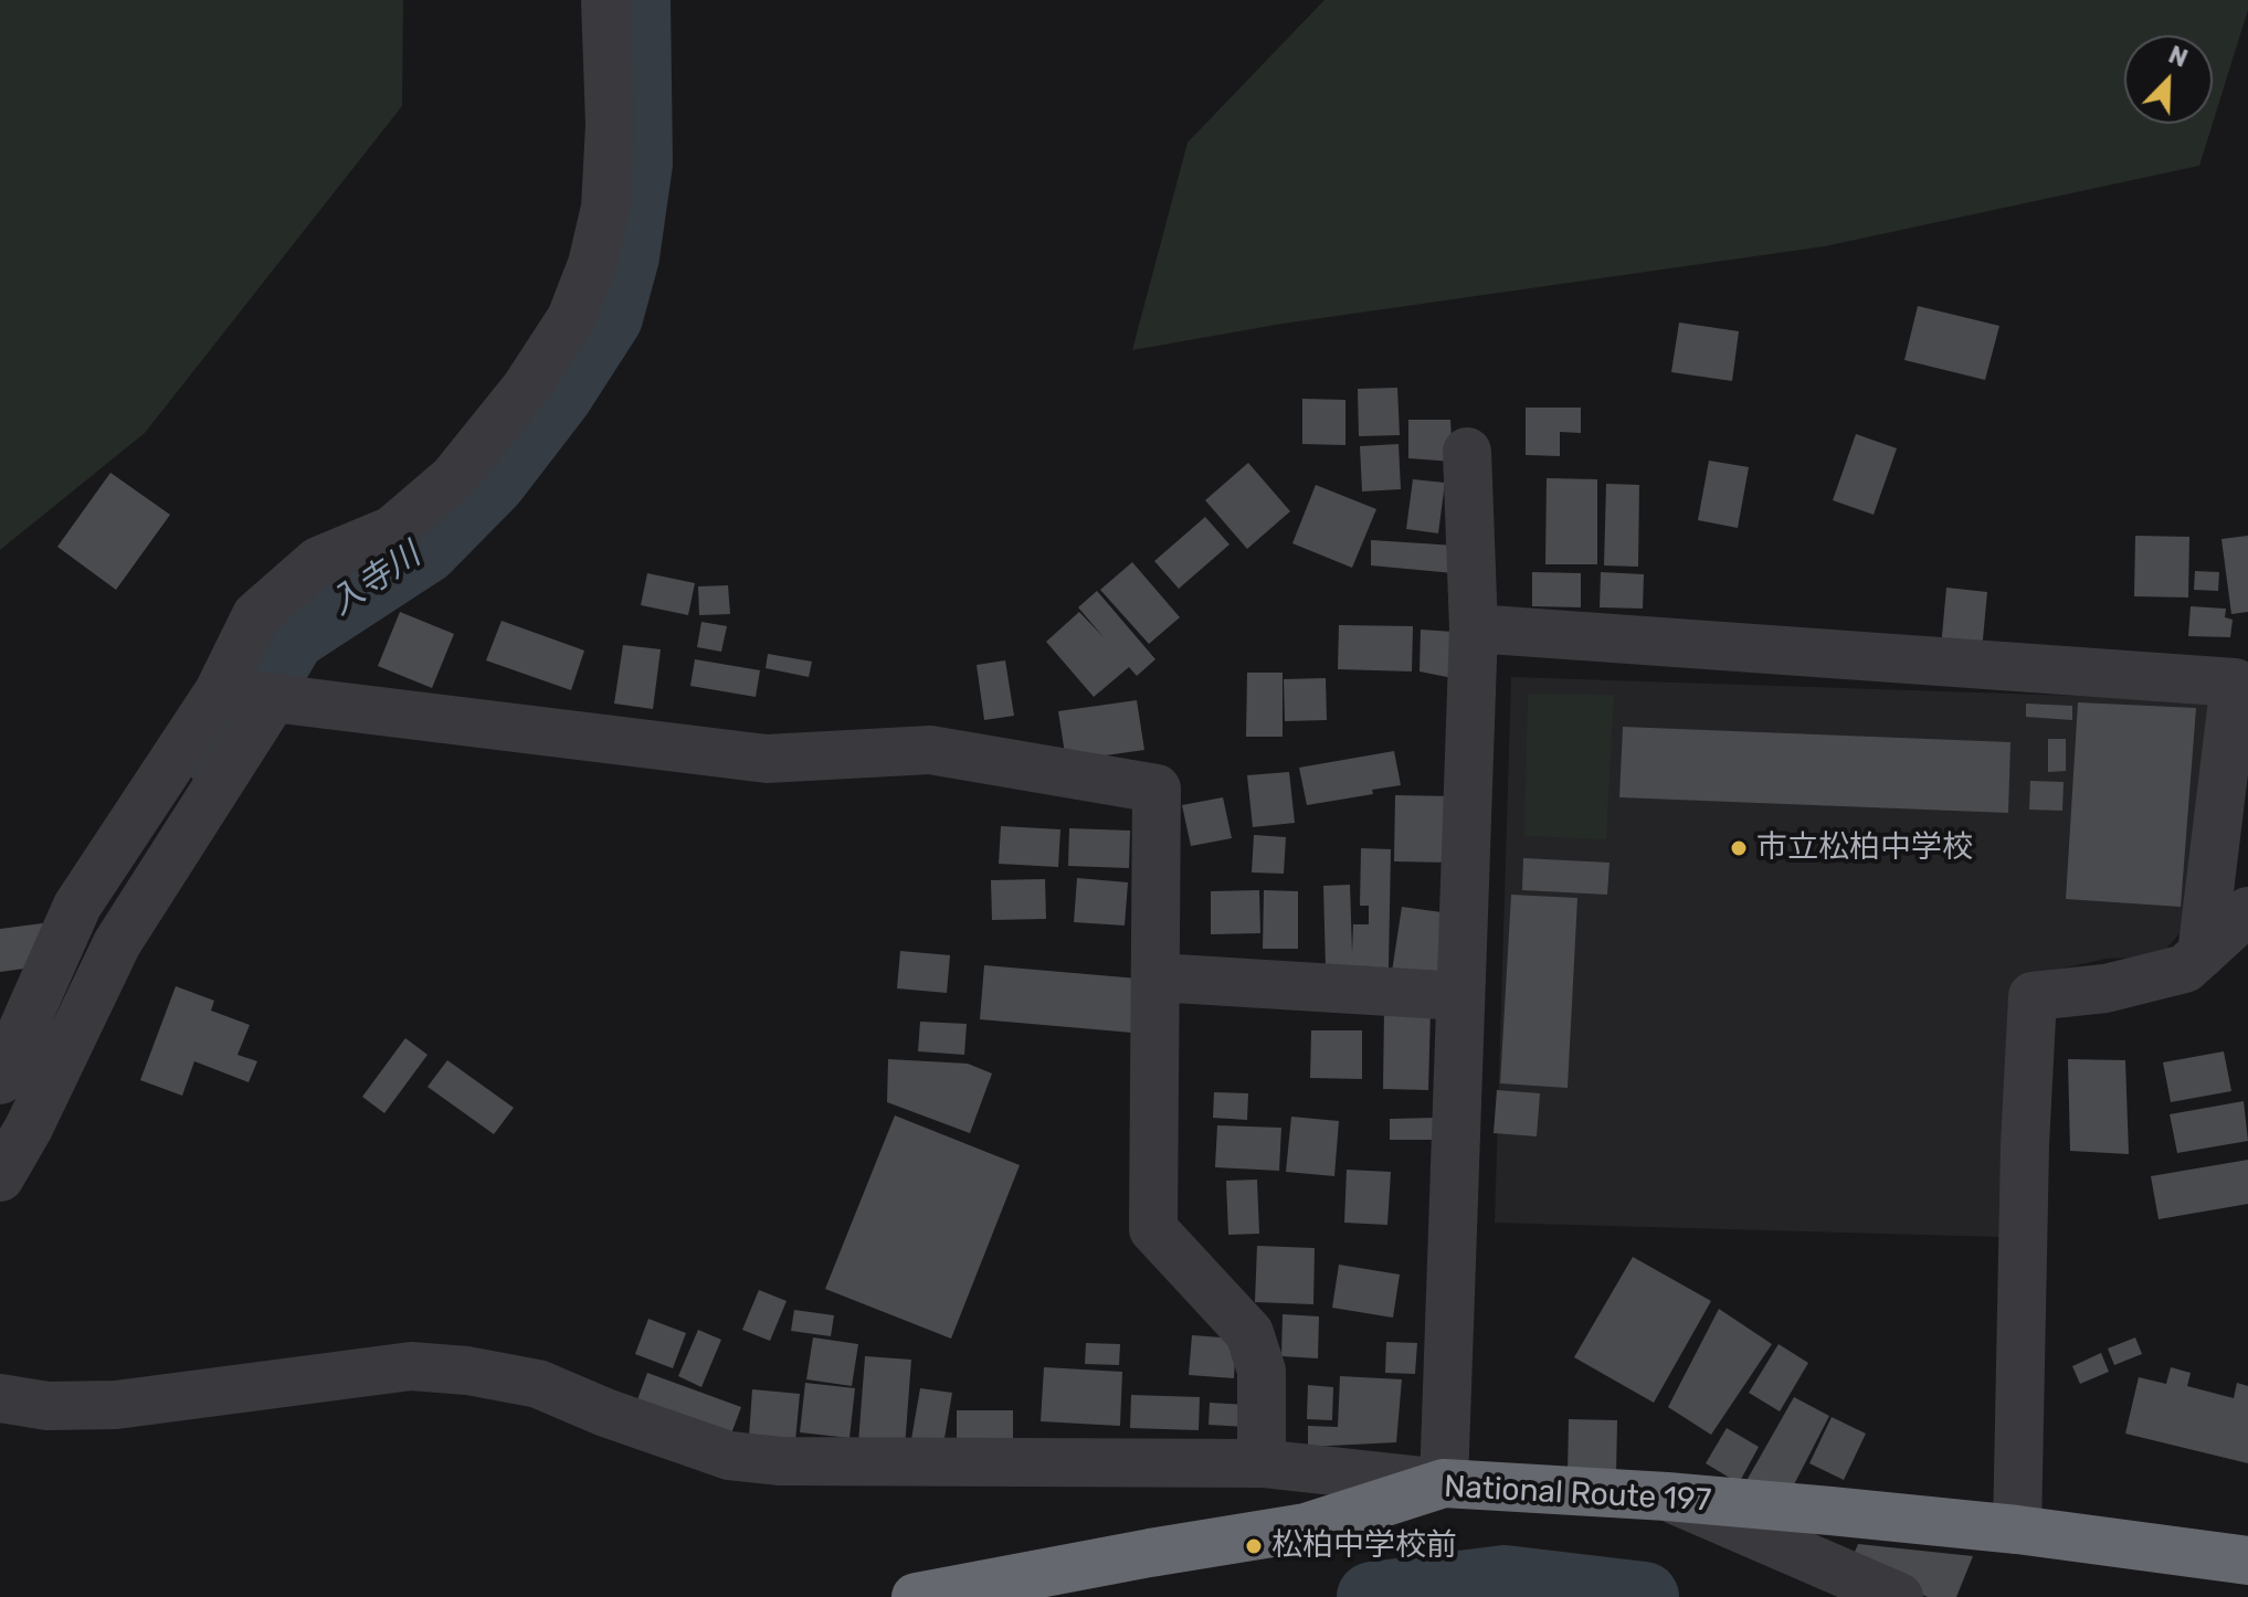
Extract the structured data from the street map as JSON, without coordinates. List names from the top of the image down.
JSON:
{
  "streets": {
    "highway": ["National Route 197"]
  },
  "water": ["入寺川"],
  "places": ["市立松柏中学校", "松柏中学校前"],
  "north": "top right"
}
